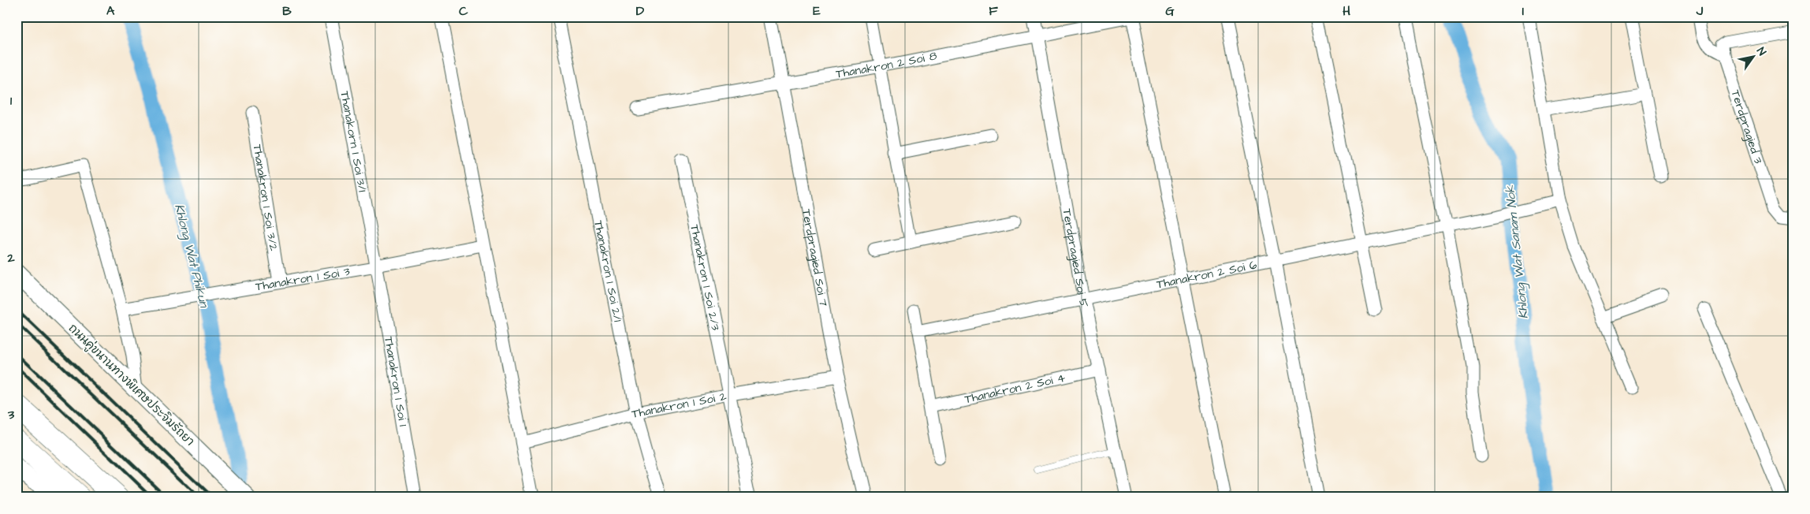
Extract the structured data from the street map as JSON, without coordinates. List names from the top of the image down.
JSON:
{
  "streets": {
    "main road": ["ถนนคู่ขนานทางพิเศษประจิมรัถยา"],
    "street": [
      "Thanakron 2 Soi 8",
      "Terdpragied 3",
      "Thanakorn 1 Soi 3/1",
      "Thanakron 1 Soi 3/2",
      "Terdpragied Soi 7",
      "Terdpragied Soi 5",
      "Thanakron 1 Soi 2/1",
      "Thanakron 2 Soi 6",
      "Thanakron 1 Soi 2/3",
      "Thanakron 1 Soi 3",
      "Thanakron 1 Soi 1",
      "Thanakron 2 Soi 4",
      "Thanakron 1 Soi 2"
    ]
  },
  "crossings": [
    ["Thanakron 2 Soi 8", "Terdpragied Soi 7"],
    ["Thanakron 2 Soi 8", "Terdpragied Soi 5"],
    ["Thanakorn 1 Soi 3/1", "Thanakron 1 Soi 3"],
    ["Thanakorn 1 Soi 3/1", "Thanakron 1 Soi 1"],
    ["Thanakron 1 Soi 3/2", "Thanakron 1 Soi 3"],
    ["Terdpragied Soi 7", "Thanakron 1 Soi 2"],
    ["Terdpragied Soi 5", "Thanakron 2 Soi 6"],
    ["Terdpragied Soi 5", "Thanakron 2 Soi 4"],
    ["Thanakron 1 Soi 2/1", "Thanakron 1 Soi 2"],
    ["Thanakron 1 Soi 2/3", "Thanakron 1 Soi 2"],
    ["Thanakron 1 Soi 3", "Thanakron 1 Soi 1"]
  ],
  "water": ["Khlong Wat Sanam Nok", "Khlong Wat Phikun"],
  "north": "top right",
  "grid": {
    "columns": [
      "A",
      "B",
      "C",
      "D",
      "E",
      "F",
      "G",
      "H",
      "I",
      "J"
    ],
    "rows": ["1", "2", "3"]
  }
}
